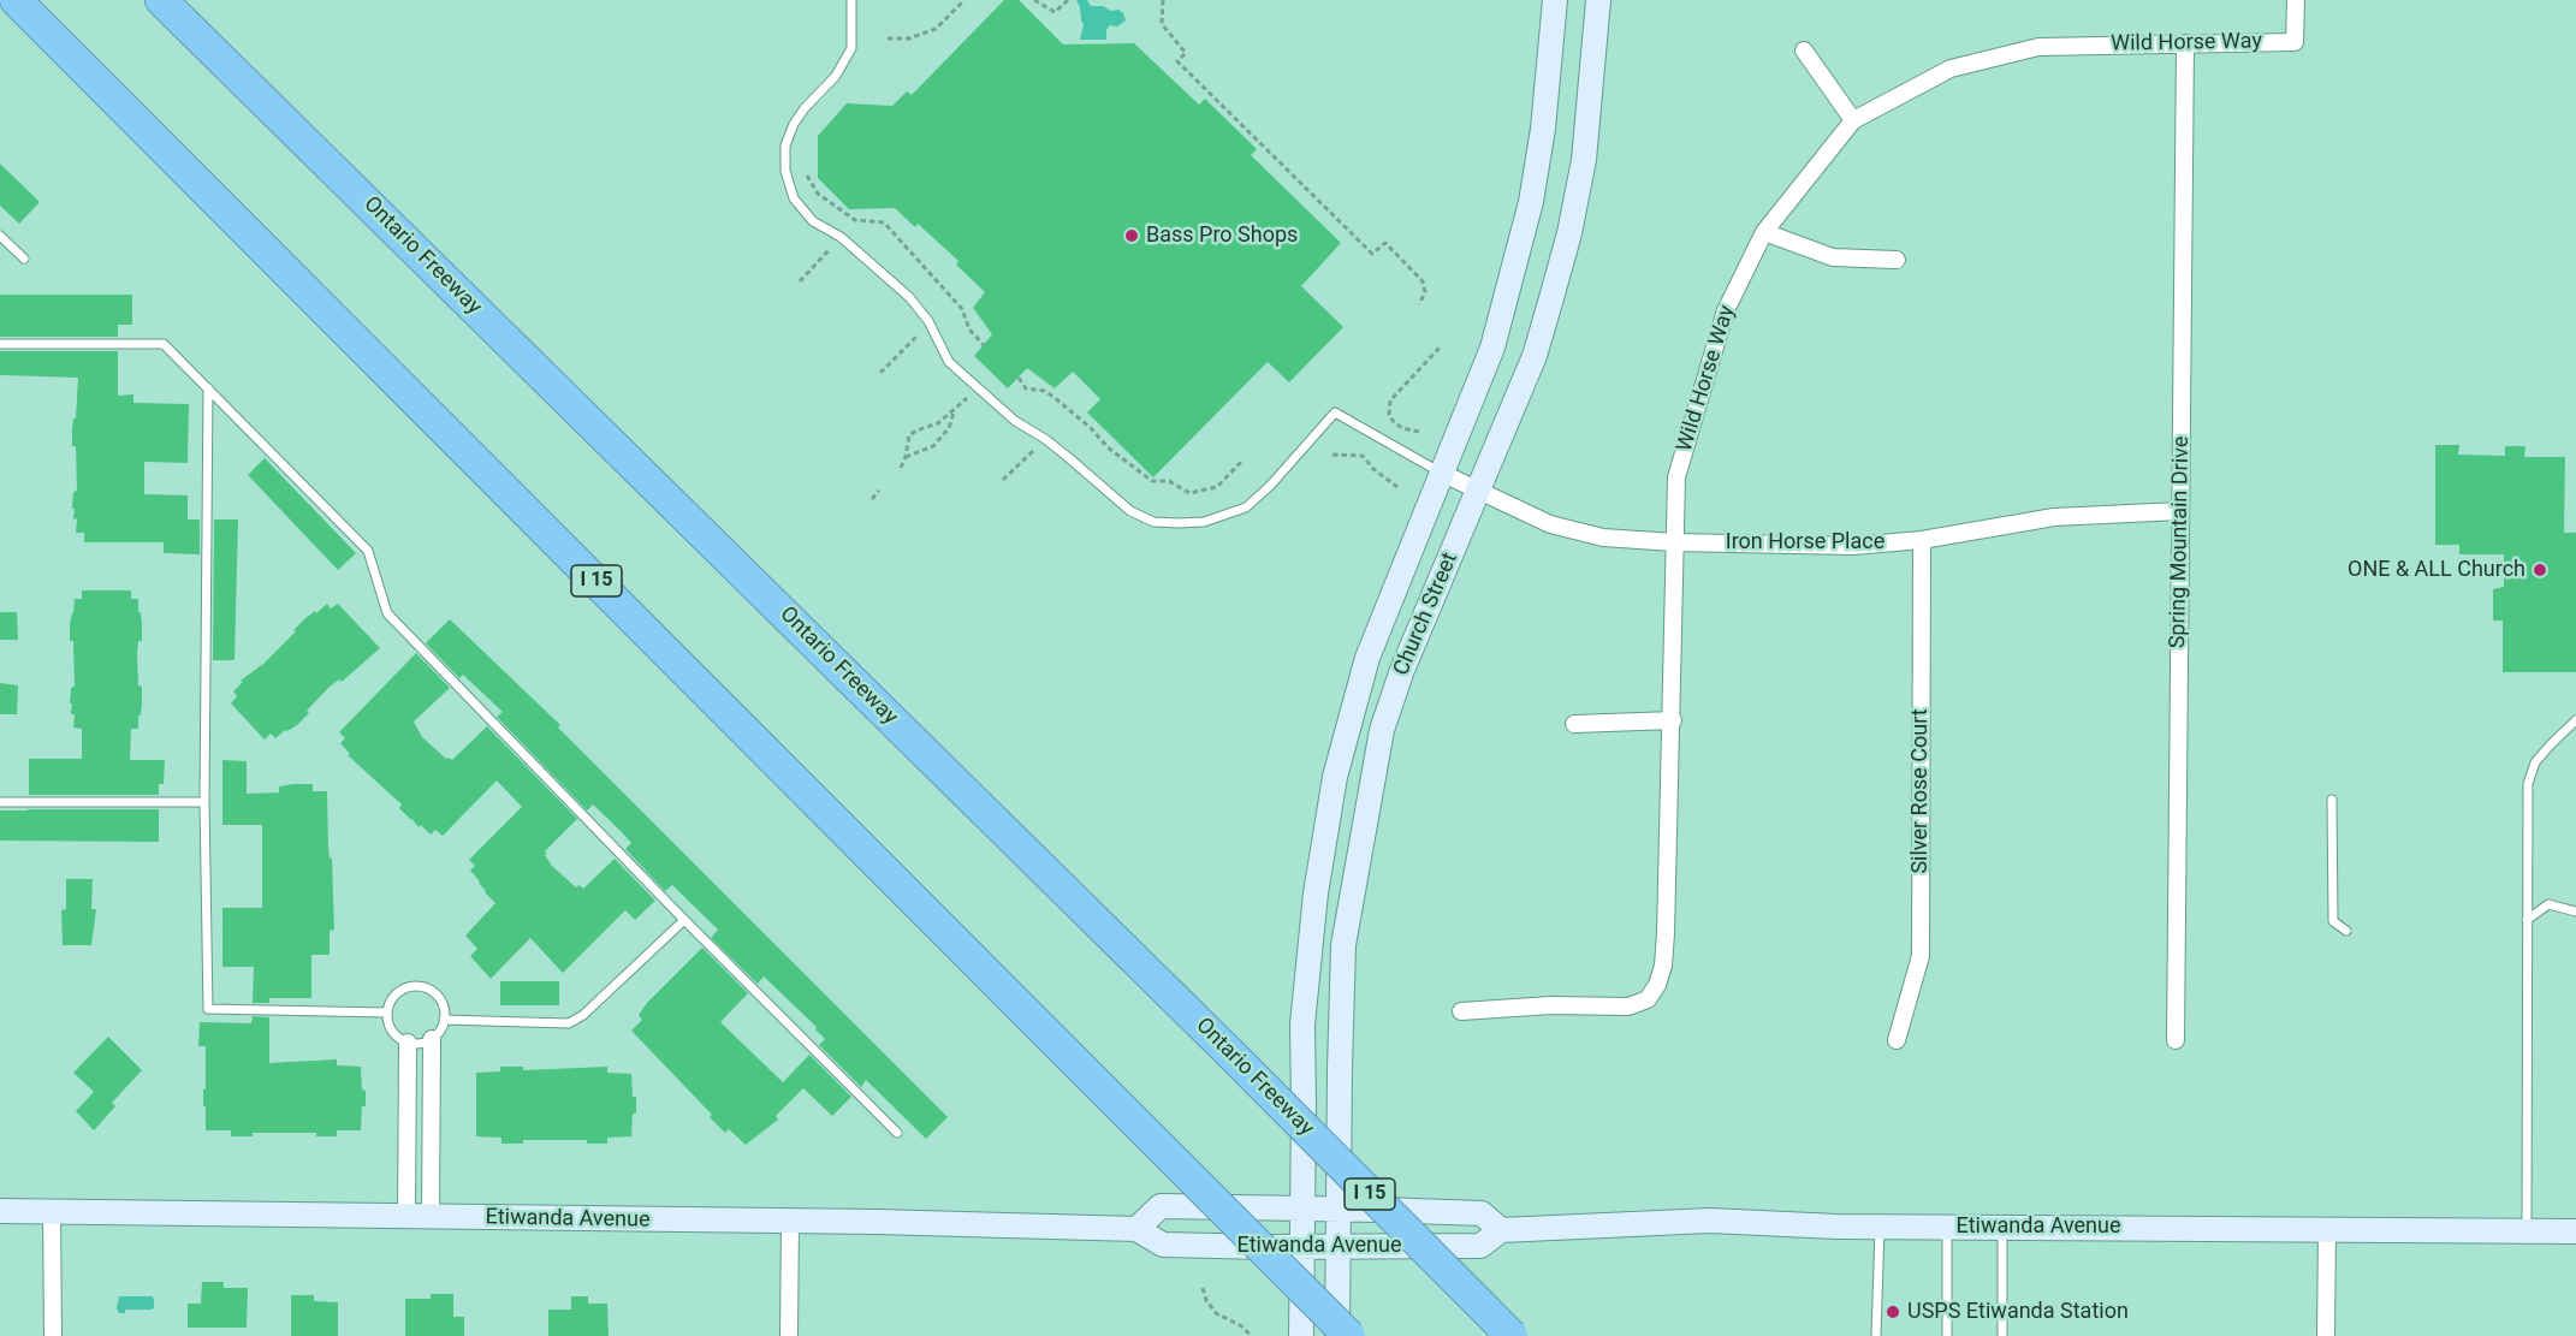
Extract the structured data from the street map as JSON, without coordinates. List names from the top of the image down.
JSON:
{
  "streets": {
    "highway": ["Ontario Freeway", "I 15"],
    "main road": ["Church Street", "Etiwanda Avenue"],
    "street": [
      "Wild Horse Way",
      "Iron Horse Place",
      "Spring Mountain Drive",
      "Silver Rose Court"
    ]
  },
  "crossings": [
    ["Wild Horse Way", "Iron Horse Place"],
    ["Wild Horse Way", "Spring Mountain Drive"],
    ["Iron Horse Place", "Spring Mountain Drive"],
    ["Iron Horse Place", "Church Street"],
    ["Iron Horse Place", "Silver Rose Court"],
    ["Church Street", "Etiwanda Avenue"]
  ],
  "places": ["Bass Pro Shops", "ONE & ALL Church", "USPS Etiwanda Station"]
}
